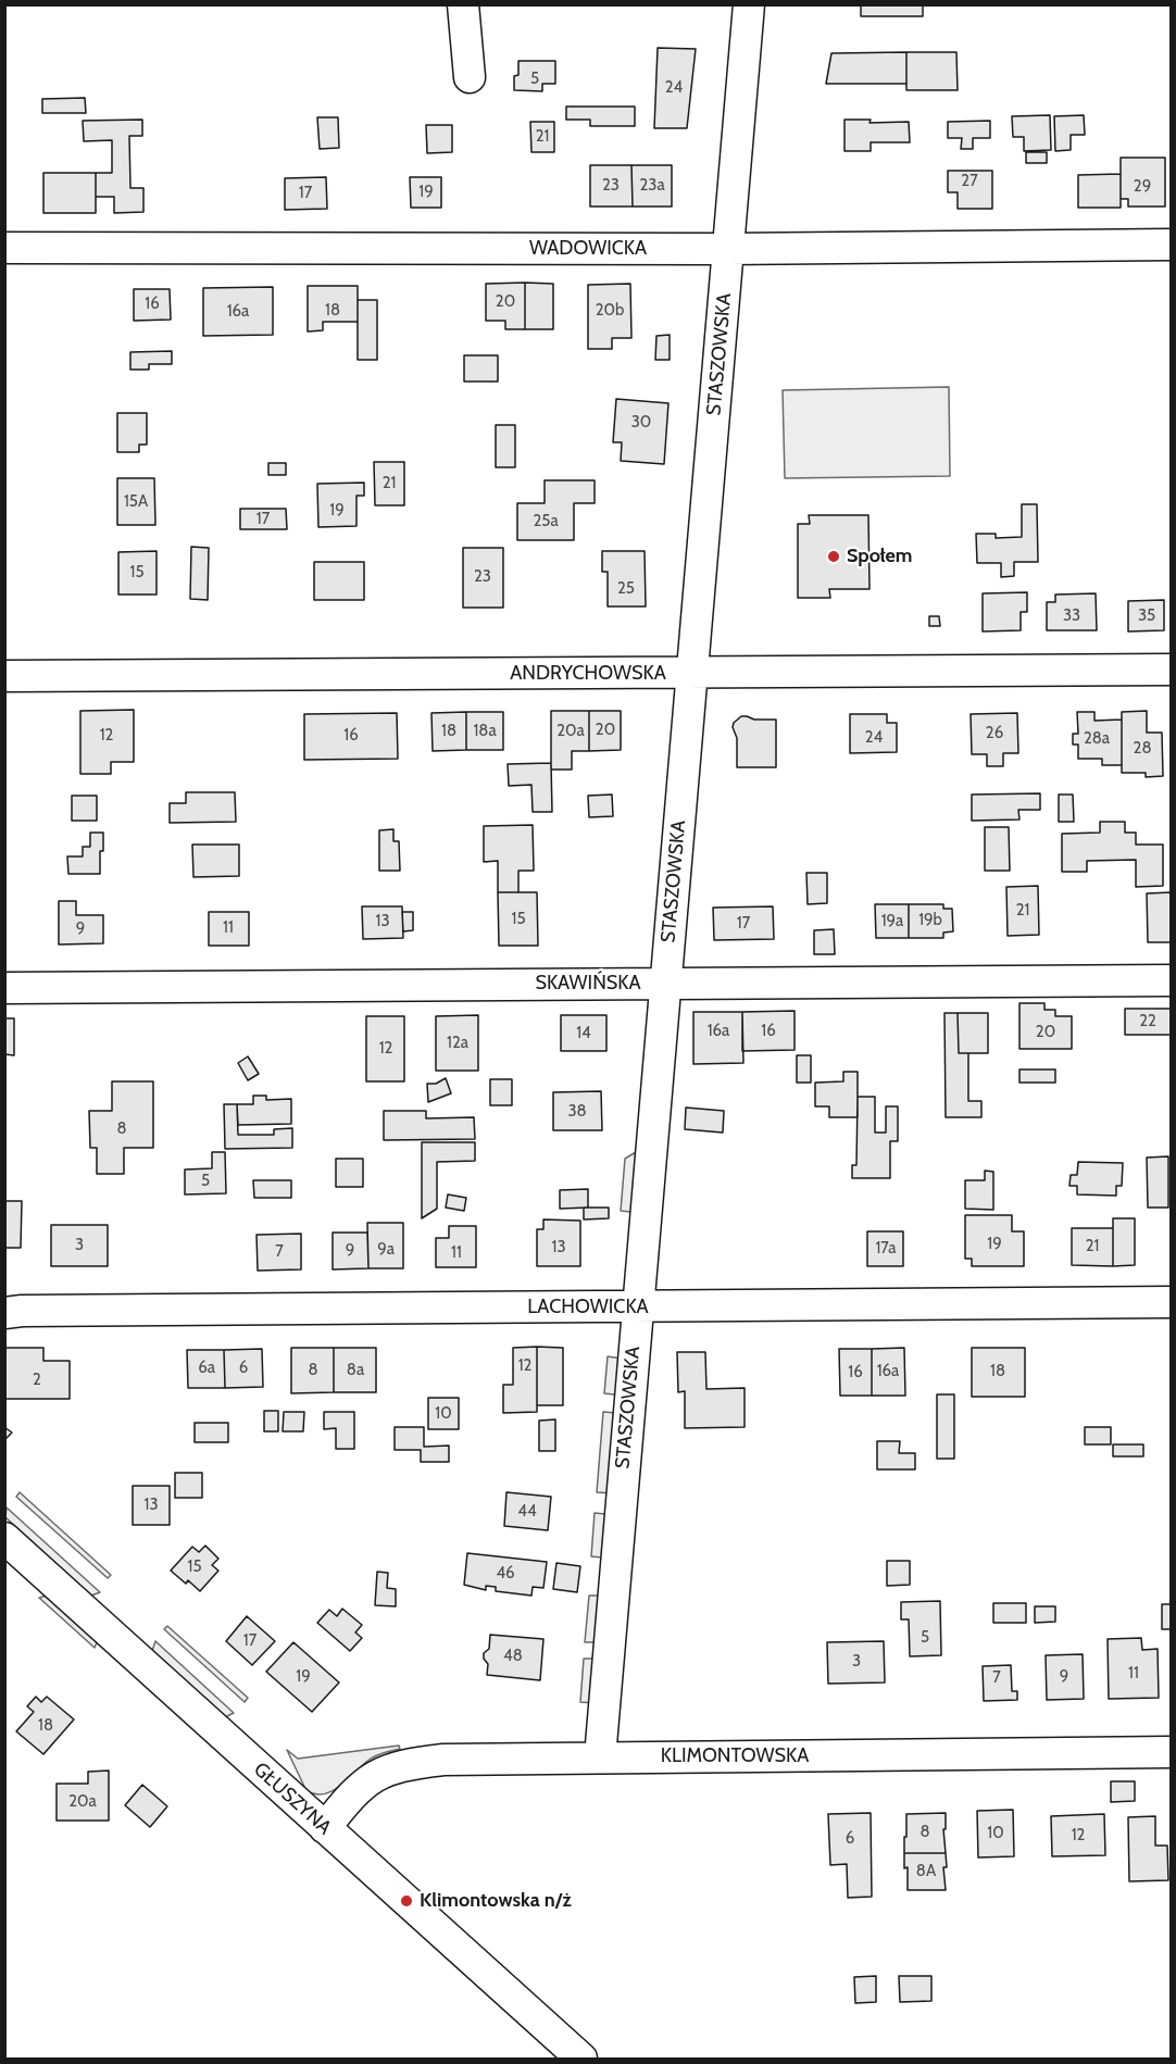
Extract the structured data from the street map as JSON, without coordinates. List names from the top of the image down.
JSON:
{
  "streets": {
    "street": [
      "WADOWICKA",
      "STASZOWSKA",
      "ANDRYCHOWSKA",
      "SKAWIŃSKA",
      "LACHOWICKA",
      "KLIMONTOWSKA",
      "GŁUSZYNA"
    ]
  },
  "crossings": [
    ["WADOWICKA", "STASZOWSKA"],
    ["STASZOWSKA", "ANDRYCHOWSKA"],
    ["STASZOWSKA", "SKAWIŃSKA"],
    ["STASZOWSKA", "LACHOWICKA"],
    ["STASZOWSKA", "KLIMONTOWSKA"],
    ["KLIMONTOWSKA", "GŁUSZYNA"]
  ],
  "places": ["Społem", "Klimontowska n/ż"],
  "house_numbers": [
    "5",
    "24",
    "21",
    "27",
    "23",
    "23a",
    "29",
    "19",
    "17",
    "20",
    "16",
    "18",
    "20b",
    "16a",
    "30",
    "21",
    "15A",
    "19",
    "17",
    "25a",
    "15",
    "23",
    "25",
    "33",
    "35",
    "20",
    "18",
    "18a",
    "20a",
    "26",
    "12",
    "16",
    "24",
    "28a",
    "28",
    "21",
    "15",
    "19b",
    "13",
    "19a",
    "17",
    "11",
    "9",
    "22",
    "16a",
    "16",
    "20",
    "14",
    "12a",
    "12",
    "38",
    "8",
    "5",
    "19",
    "3",
    "21",
    "13",
    "17a",
    "9a",
    "9",
    "7",
    "11",
    "12",
    "6a",
    "6",
    "8",
    "8a",
    "16a",
    "18",
    "16",
    "2",
    "10",
    "13",
    "44",
    "15",
    "46",
    "5",
    "17",
    "48",
    "3",
    "11",
    "19",
    "9",
    "7",
    "18",
    "20a",
    "8",
    "10",
    "12",
    "6",
    "8A"
  ]
}
